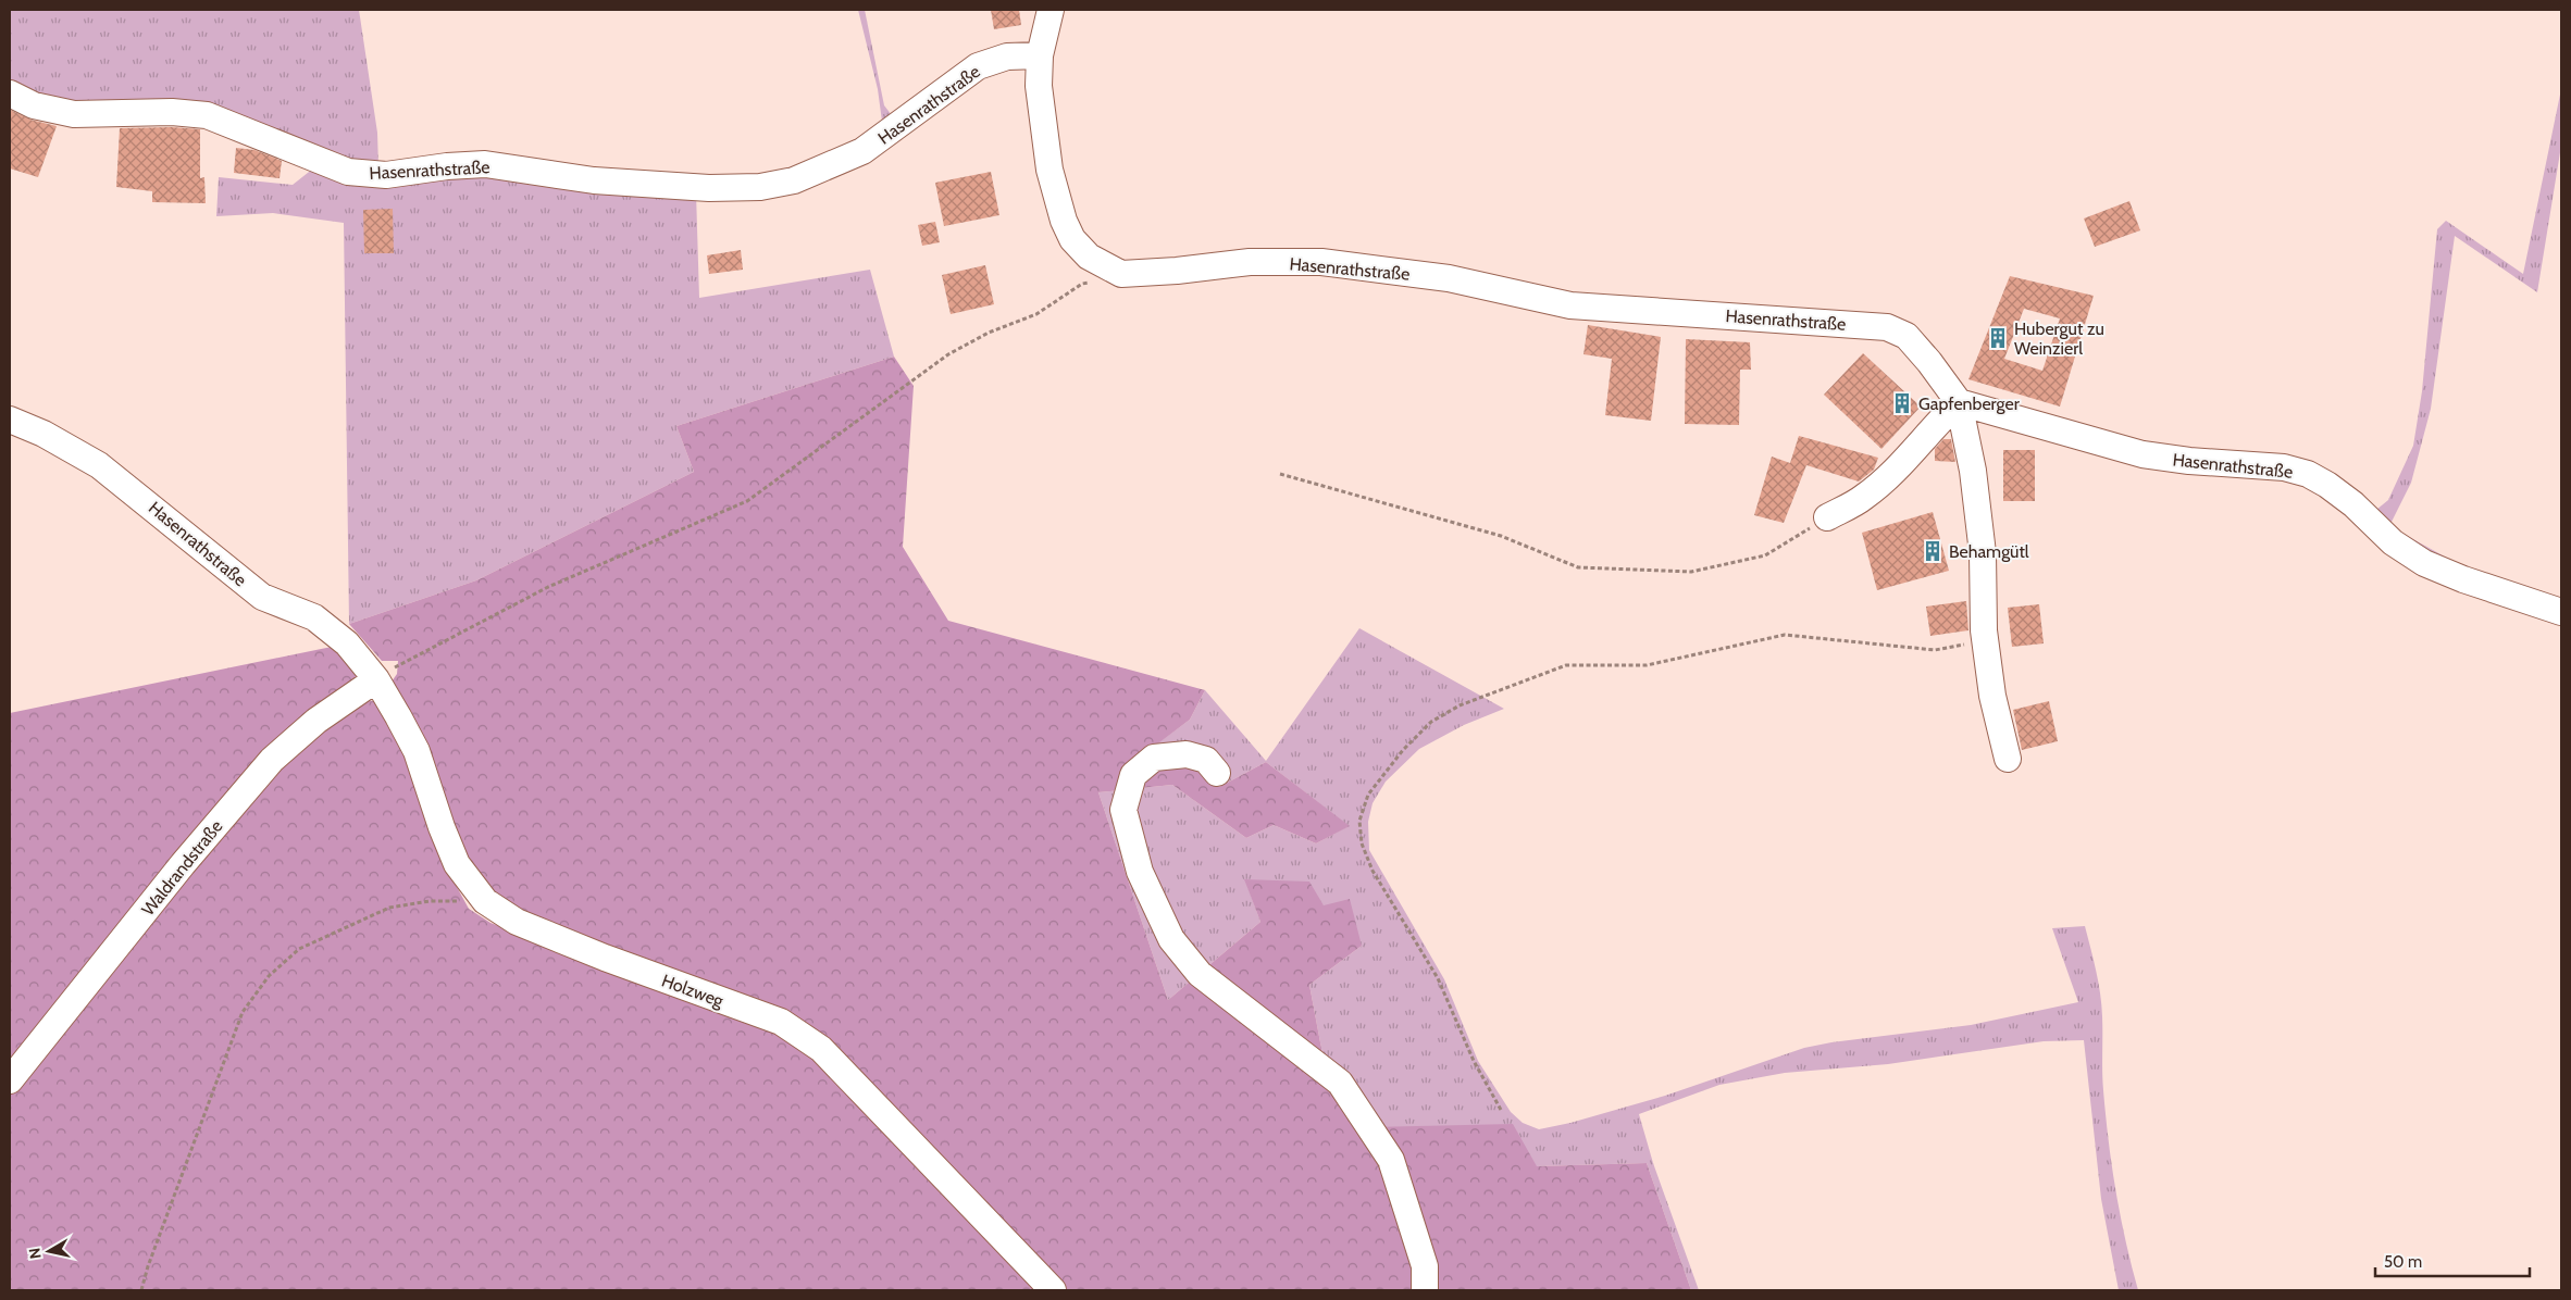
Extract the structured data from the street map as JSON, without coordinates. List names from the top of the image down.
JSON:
{
  "streets": {
    "street": ["Hasenrathstraße", "Waldrandstraße", "Holzweg"]
  },
  "crossings": [
    ["Hasenrathstraße", "Waldrandstraße"],
    ["Hasenrathstraße", "Holzweg"],
    ["Waldrandstraße", "Holzweg"]
  ],
  "places": {
    "building": ["Hubergut zu Weinzierl", "Gapfenberger", "Behamgütl"]
  },
  "scale_bar": "50 m",
  "north": "left"
}
